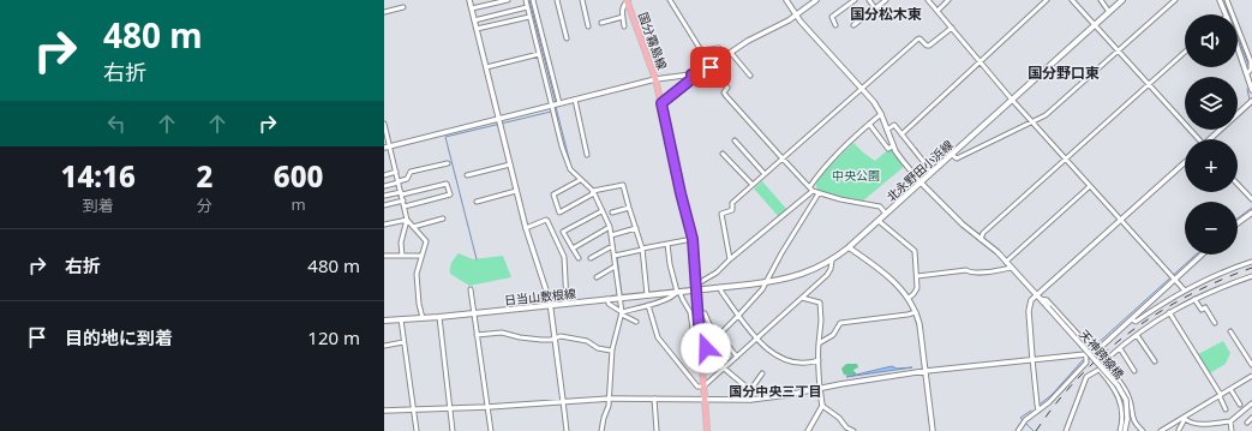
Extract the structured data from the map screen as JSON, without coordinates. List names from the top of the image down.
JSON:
{
  "streets": {
    "main road": ["国分霧島線", "北永野田小浜線", "日当山敷根線"],
    "street": ["天神跨線橋"]
  },
  "crossings": [
    ["国分霧島線", "北永野田小浜線"],
    ["国分霧島線", "日当山敷根線"],
    ["北永野田小浜線", "日当山敷根線"],
    ["北永野田小浜線", "天神跨線橋"]
  ],
  "districts": ["国分松木東", "国分野口東", "国分中央三丁目"],
  "parks": ["中央公園"],
  "page": {
    "turn": ["480 m", "右折"],
    "map_buttons": ["+", "−"],
    "eta": [
      "14:16",
      "到着",
      "2",
      "分",
      "600",
      "m"
    ],
    "list": [
      {
        "name": "右折",
        "value": "480 m"
      },
      {
        "name": "目的地に到着",
        "value": "120 m"
      }
    ]
  }
}
